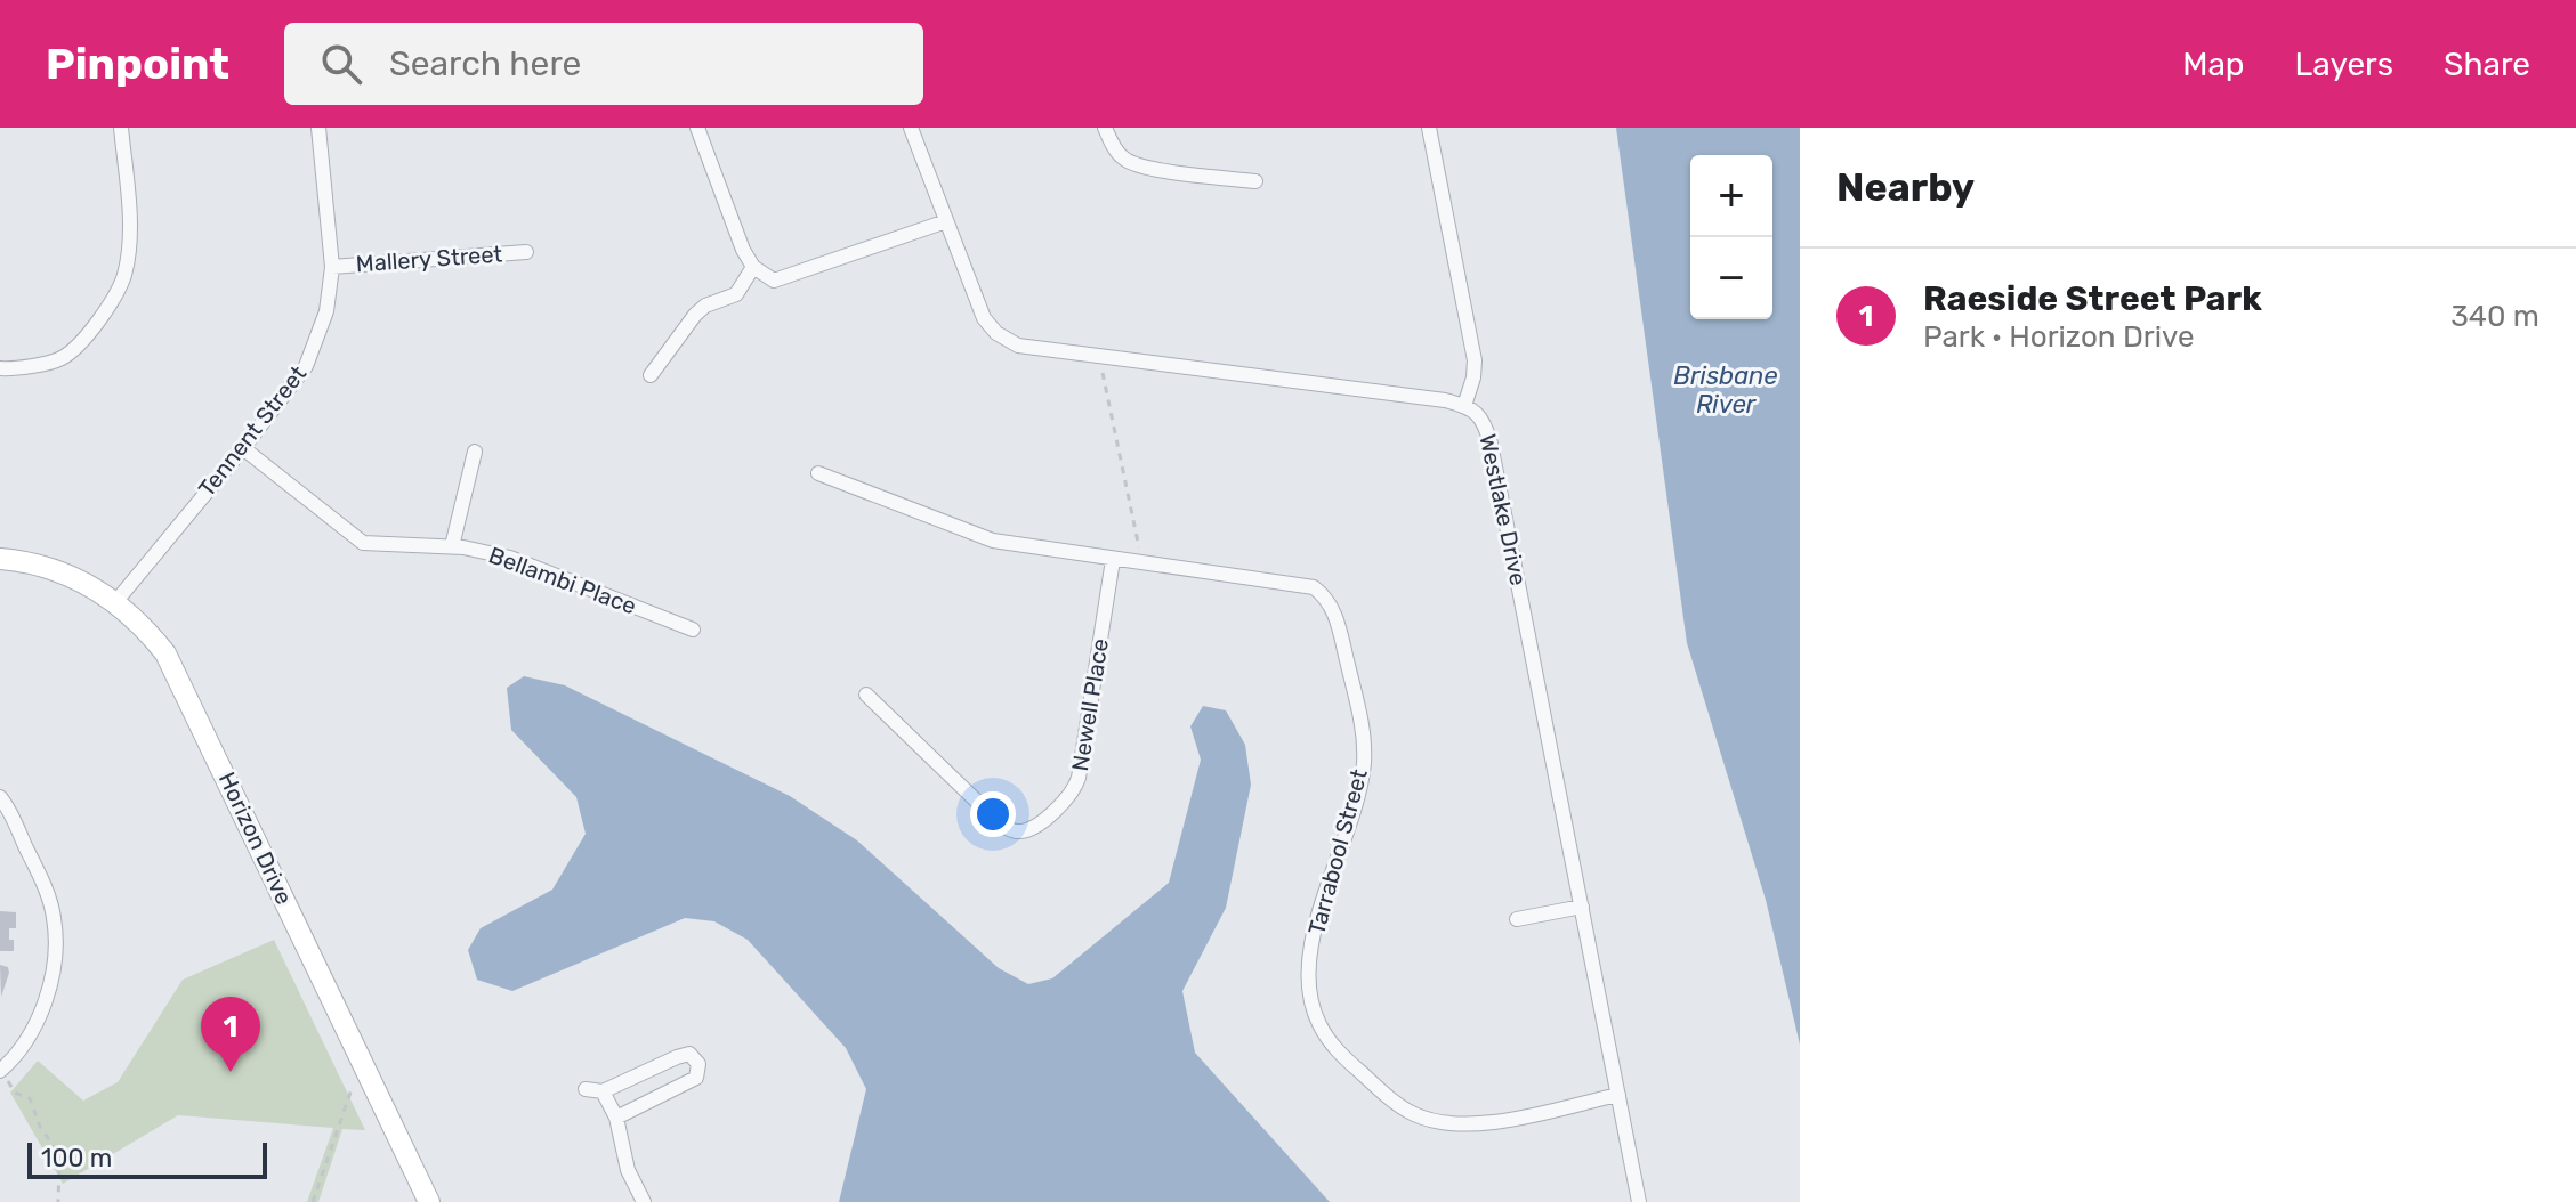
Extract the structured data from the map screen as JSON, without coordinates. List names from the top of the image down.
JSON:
{
  "streets": {
    "street": [
      "Mallery Street",
      "Tennent Street",
      "Westlake Drive",
      "Bellambi Place",
      "Newell Place",
      "Horizon Drive",
      "Tarrabool Street"
    ]
  },
  "crossings": [
    ["Mallery Street", "Tennent Street"],
    ["Tennent Street", "Bellambi Place"],
    ["Tennent Street", "Horizon Drive"],
    ["Westlake Drive", "Tarrabool Street"],
    ["Newell Place", "Tarrabool Street"]
  ],
  "water": ["Brisbane River"],
  "scale_bar": "100 m",
  "page": {
    "header": "Pinpoint",
    "search": "Search here",
    "nav": ["Map", "Layers", "Share"],
    "heading": "Nearby",
    "map_buttons": ["+", "−"],
    "list": [
      {
        "mark": "1",
        "name": "Raeside Street Park",
        "note": "Park · Horizon Drive",
        "value": "340 m"
      }
    ],
    "pins": "1",
    "scale": "100 m"
  }
}
